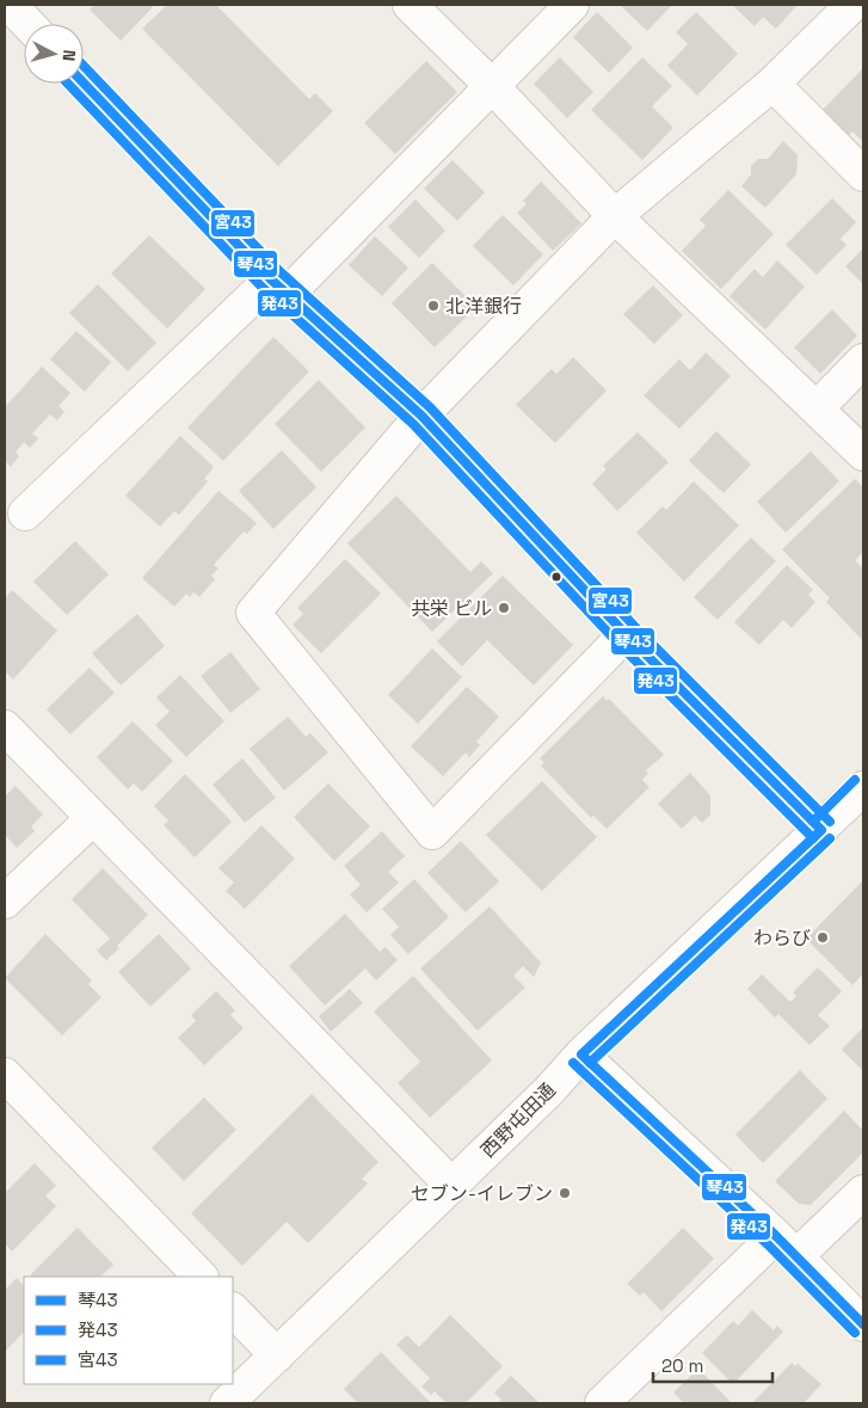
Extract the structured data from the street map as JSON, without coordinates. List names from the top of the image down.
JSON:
{
  "streets": {
    "street": ["西野屯田通"]
  },
  "places": [
    "北洋銀行",
    "共栄 ビル",
    "わらび",
    "セブン-イレブン"
  ],
  "lines": ["transit line 宮43", "transit line 琴43", "transit line 発43"],
  "legend": ["琴43", "発43", "宮43"],
  "scale_bar": "20 m",
  "north": "right"
}
